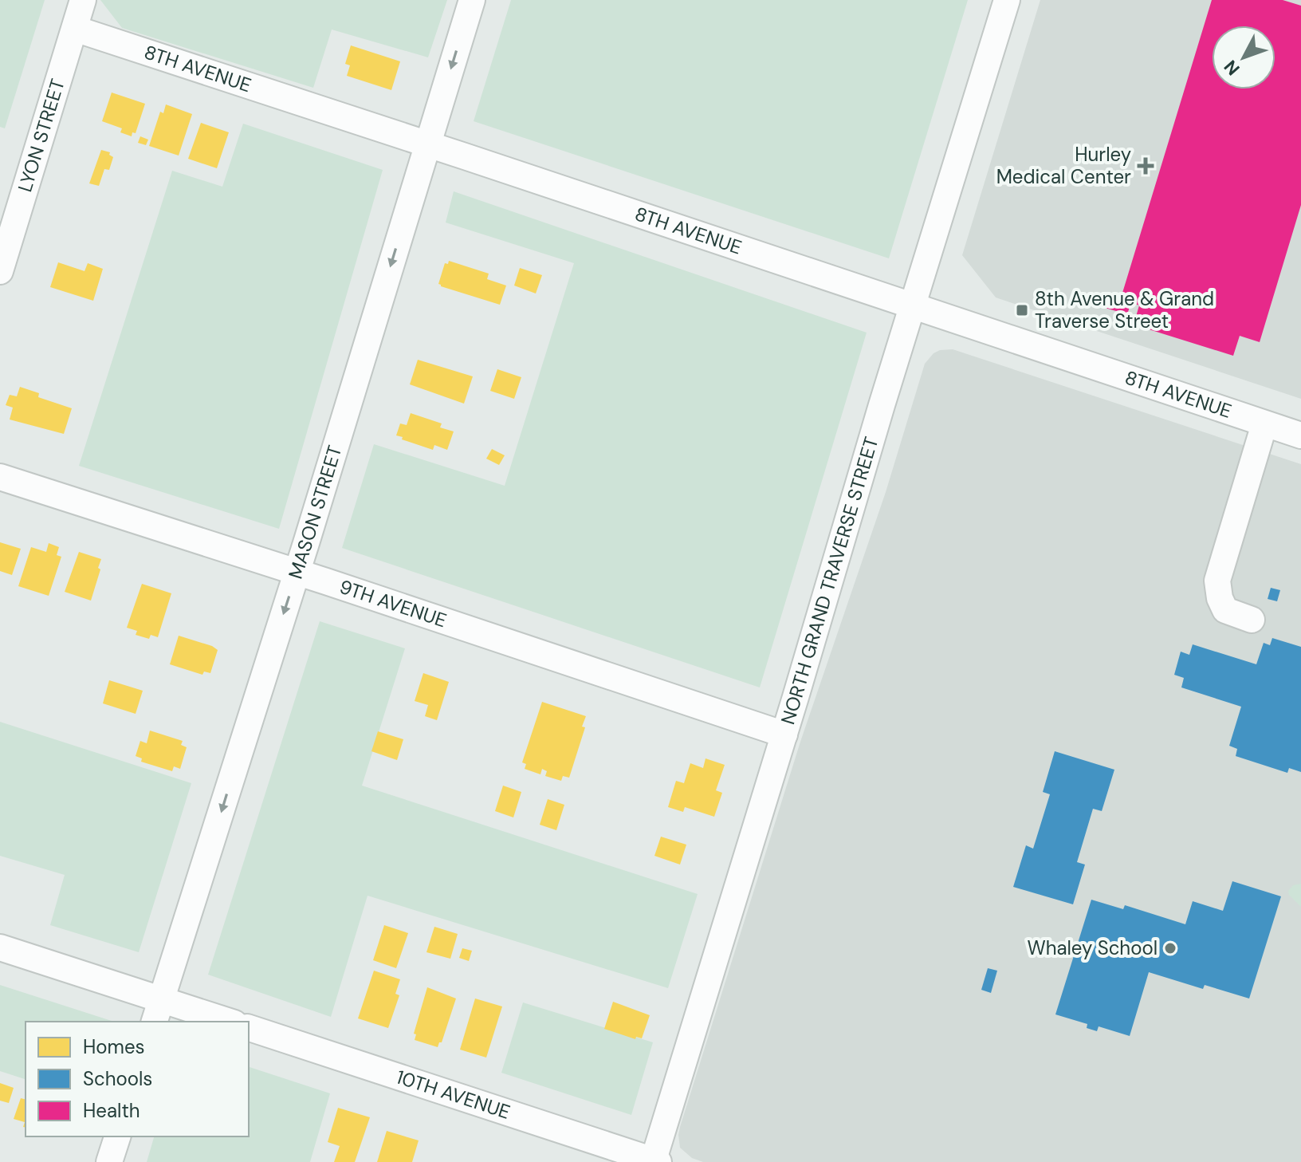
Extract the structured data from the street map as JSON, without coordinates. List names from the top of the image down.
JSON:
{
  "streets": {
    "street": [
      "8TH AVENUE",
      "LYON STREET",
      "MASON STREET",
      "NORTH GRAND TRAVERSE STREET",
      "9TH AVENUE",
      "10TH AVENUE"
    ]
  },
  "crossings": [
    ["8TH AVENUE", "LYON STREET"],
    ["8TH AVENUE", "MASON STREET"],
    ["8TH AVENUE", "NORTH GRAND TRAVERSE STREET"],
    ["MASON STREET", "9TH AVENUE"],
    ["NORTH GRAND TRAVERSE STREET", "9TH AVENUE"],
    ["NORTH GRAND TRAVERSE STREET", "10TH AVENUE"]
  ],
  "one_way": ["MASON STREET"],
  "places": {
    "health": ["Hurley Medical Center"],
    "transit": ["8th Avenue & Grand Traverse Street"],
    "other": ["Whaley School"]
  },
  "legend": ["Homes", "Schools", "Health"],
  "north": "bottom left"
}
